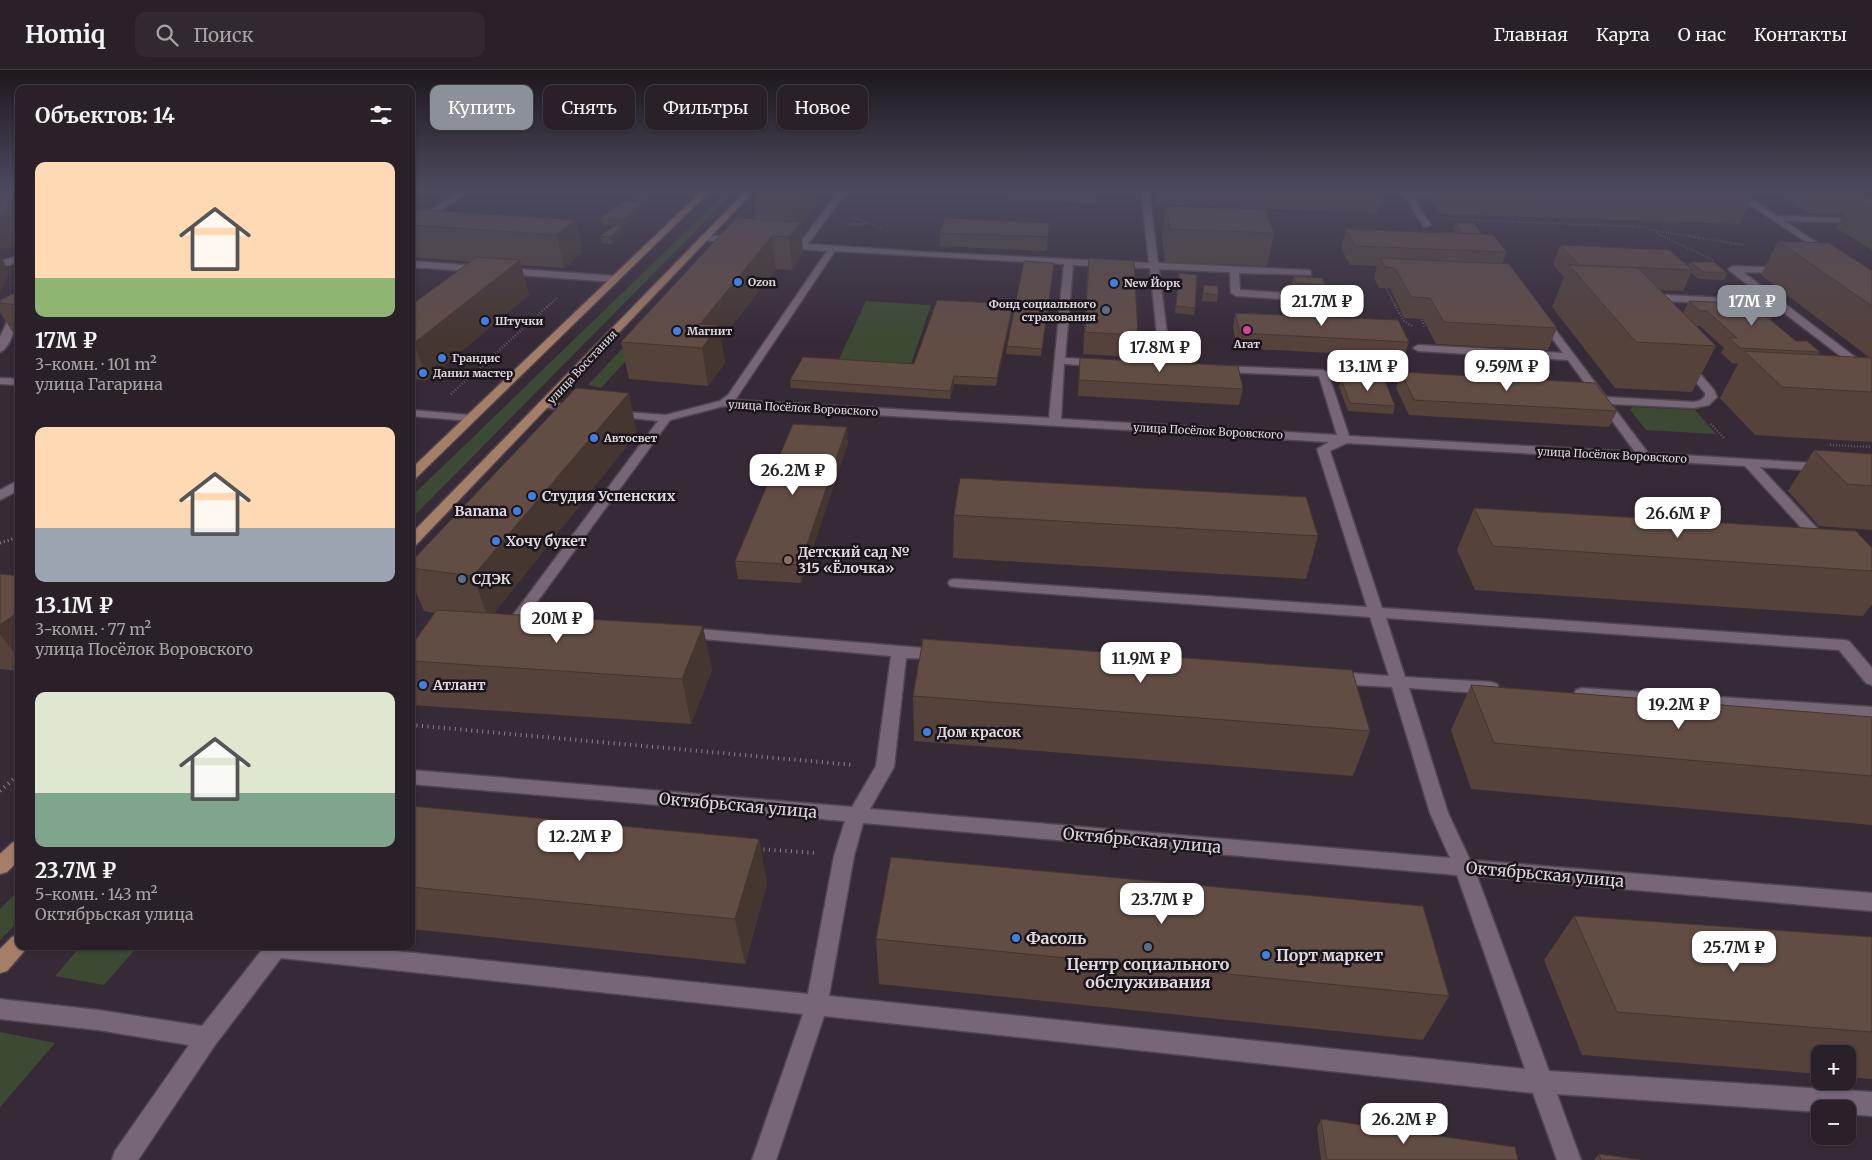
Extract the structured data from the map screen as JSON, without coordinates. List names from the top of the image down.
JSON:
{
  "streets": {
    "main road": ["улица Восстания"],
    "street": ["улица Посёлок Воровского", "Октябрьская улица"]
  },
  "crossings": [
    ["улица Восстания", "улица Посёлок Воровского"]
  ],
  "places": [
    "Ozon",
    "New Йорк",
    "Фонд социального страхования",
    "Штучки",
    "Агат",
    "Магнит",
    "Грандис",
    "Данил мастер",
    "Автосвет",
    "Студия Успенских",
    "Banana",
    "Хочу букет",
    "Детский сад № 315 «Ёлочка»",
    "СДЭК",
    "Атлант",
    "Дом красок",
    "Фасоль",
    "Центр социального обслуживания",
    "Порт маркет"
  ],
  "page": {
    "header": "Homiq",
    "search": "Поиск",
    "nav": [
      "Главная",
      "Карта",
      "О нас",
      "Контакты"
    ],
    "chip": [
      "Купить",
      "Снять",
      "Фильтры",
      "Новое"
    ],
    "heading": "Объектов: 14",
    "list": [
      {
        "name": "17M ₽",
        "note": "3-комн. · 101 m² · улица Гагарина"
      },
      {
        "name": "13.1M ₽",
        "note": "3-комн. · 77 m² · улица Посёлок Воровского"
      },
      {
        "name": "23.7M ₽",
        "note": "5-комн. · 143 m² · Октябрьская улица"
      }
    ],
    "price": [
      "21.7M ₽",
      "17M ₽",
      "17.8M ₽",
      "13.1M ₽",
      "9.59M ₽",
      "26.2M ₽",
      "26.6M ₽",
      "20M ₽",
      "11.9M ₽",
      "19.2M ₽",
      "12.2M ₽",
      "23.7M ₽",
      "25.7M ₽",
      "26.2M ₽"
    ],
    "map_buttons": ["+", "−"]
  }
}
